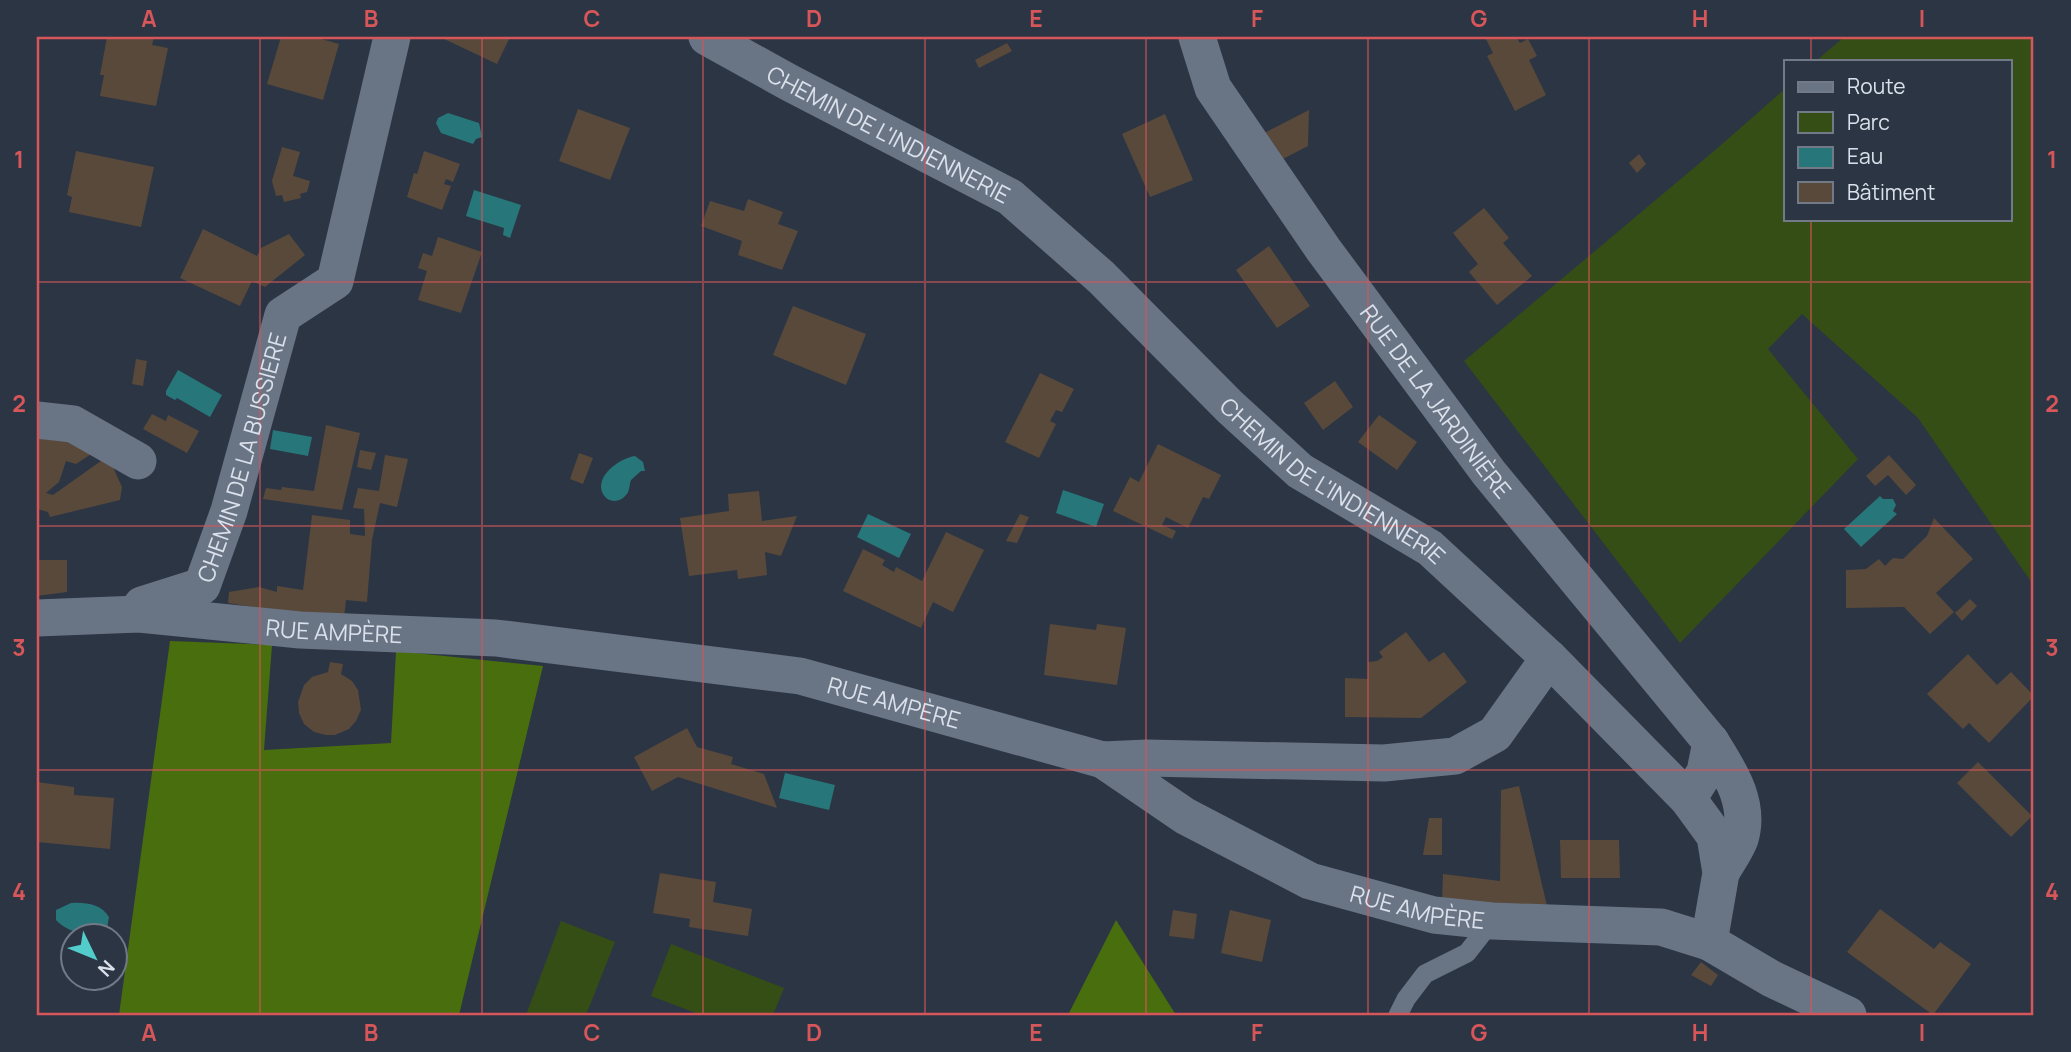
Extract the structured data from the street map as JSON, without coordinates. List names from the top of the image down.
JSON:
{
  "streets": {
    "street": [
      "CHEMIN DE L'INDIENNERIE",
      "RUE DE LA JARDINIÈRE",
      "CHEMIN DE LA BUSSIERE",
      "RUE AMPÈRE"
    ]
  },
  "crossings": [
    ["CHEMIN DE L'INDIENNERIE", "RUE DE LA JARDINIÈRE"],
    ["CHEMIN DE LA BUSSIERE", "RUE AMPÈRE"]
  ],
  "legend": [
    "Route",
    "Parc",
    "Eau",
    "Bâtiment"
  ],
  "north": "bottom right",
  "grid": {
    "columns": [
      "A",
      "B",
      "C",
      "D",
      "E",
      "F",
      "G",
      "H",
      "I"
    ],
    "rows": [
      "1",
      "2",
      "3",
      "4"
    ]
  }
}
